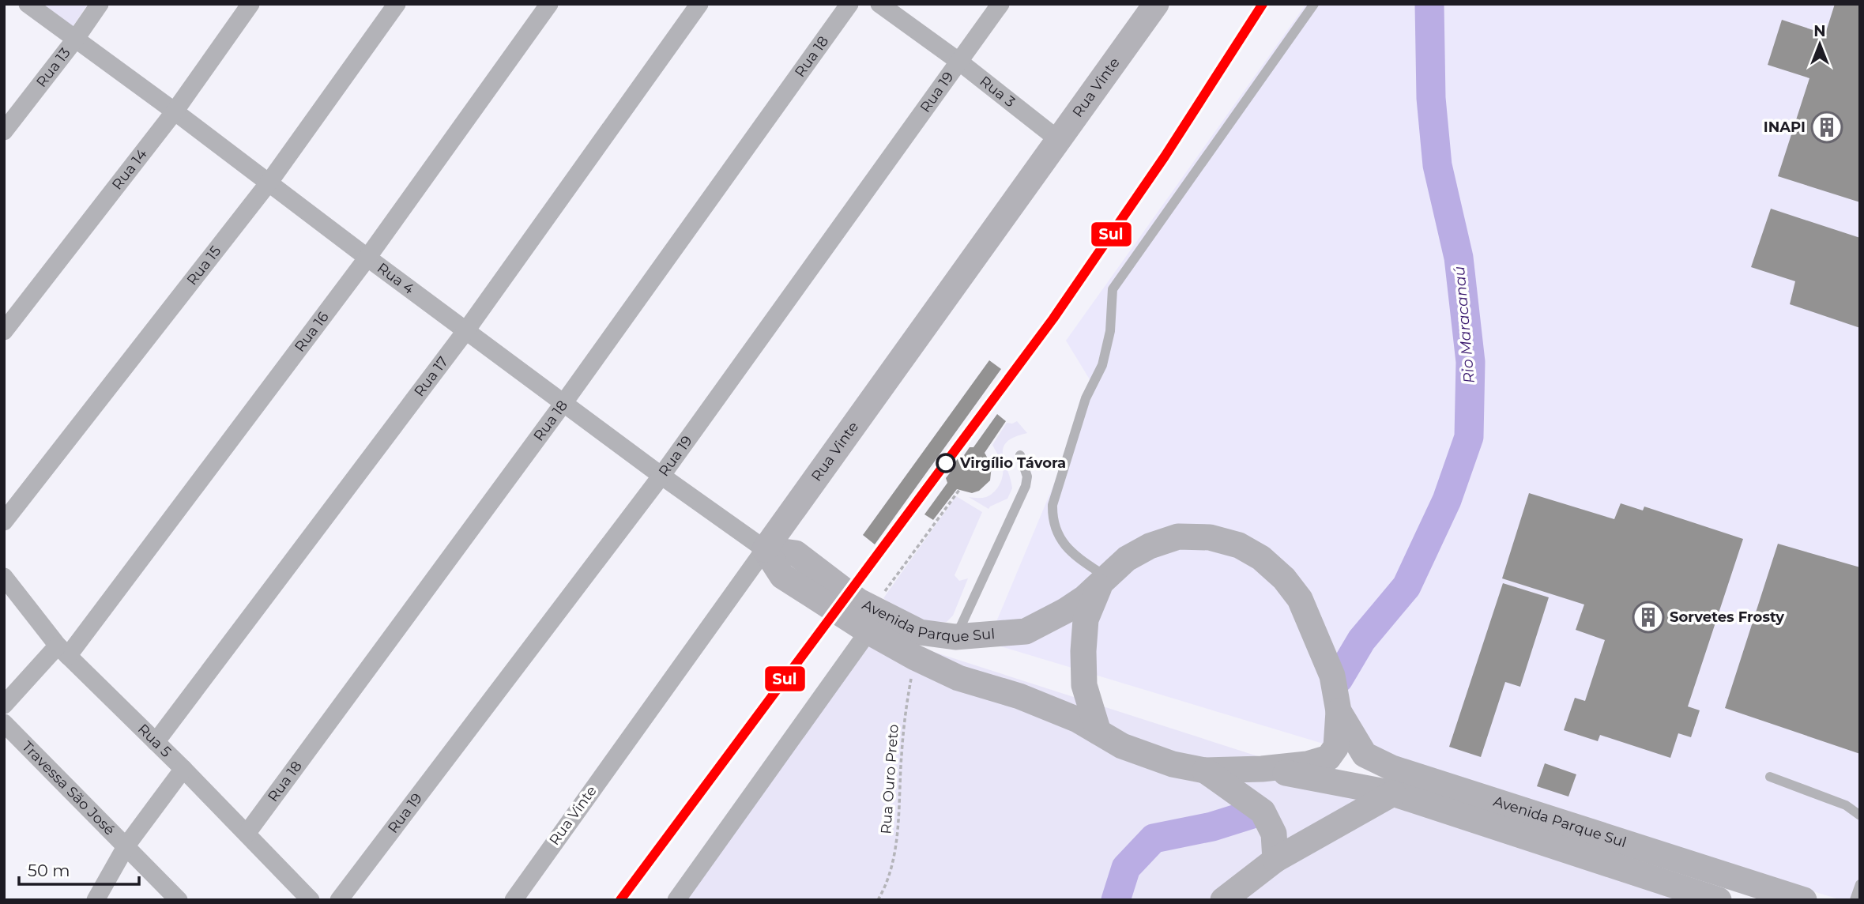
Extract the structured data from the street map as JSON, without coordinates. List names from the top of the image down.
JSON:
{
  "streets": {
    "street": [
      "Rua 18",
      "Rua 13",
      "Rua Vinte",
      "Rua 3",
      "Rua 19",
      "Rua 14",
      "Rua 15",
      "Rua 4",
      "Rua 16",
      "Rua 17",
      "Avenida Parque Sul",
      "Rua 5",
      "Travessa São José"
    ],
    "path": ["Rua Ouro Preto"]
  },
  "crossings": [
    ["Rua 18", "Rua 4"],
    ["Rua 18", "Rua 5"],
    ["Rua 13", "Rua 4"],
    ["Rua Vinte", "Rua 3"],
    ["Rua Vinte", "Rua 4"],
    ["Rua Vinte", "Avenida Parque Sul"],
    ["Rua 3", "Rua 19"],
    ["Rua 19", "Rua 4"],
    ["Rua 14", "Rua 4"],
    ["Rua 15", "Rua 4"],
    ["Rua 4", "Rua 16"],
    ["Rua 4", "Rua 17"],
    ["Rua 4", "Avenida Parque Sul"],
    ["Rua 16", "Rua 5"],
    ["Rua 17", "Rua 5"],
    ["Avenida Parque Sul", "Rua Ouro Preto"]
  ],
  "water": ["Rio Maracanaú"],
  "places": {
    "building": ["INAPI", "Sorvetes Frosty"],
    "other": ["Virgílio Távora"]
  },
  "lines": ["metro line Sul"],
  "scale_bar": "50 m",
  "north": "top"
}
